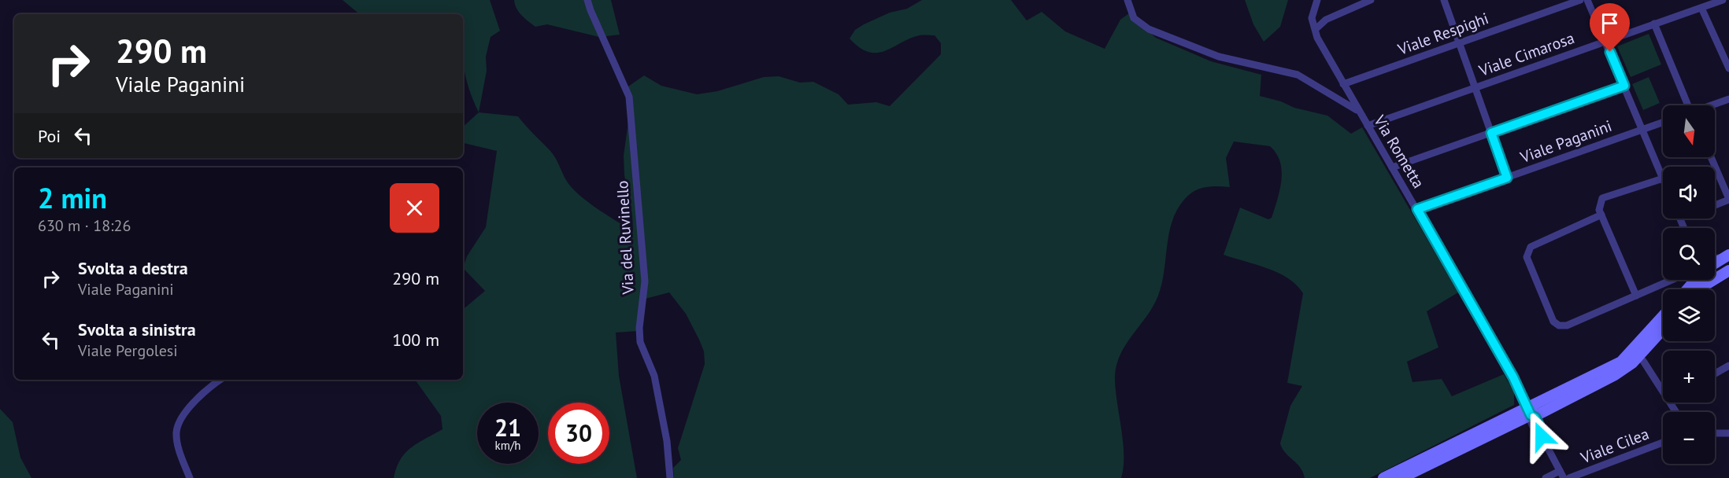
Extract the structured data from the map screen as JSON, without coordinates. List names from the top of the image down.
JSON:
{
  "streets": {
    "street": [
      "Viale Respighi",
      "Viale Cimarosa",
      "Viale Paganini",
      "Via Rometta",
      "Via del Ruvinello",
      "Viale Cilea"
    ]
  },
  "crossings": [
    ["Viale Respighi", "Via Rometta"],
    ["Viale Cimarosa", "Via Rometta"],
    ["Viale Paganini", "Via Rometta"]
  ],
  "north": "bottom",
  "page": {
    "turn": ["290 m", "Viale Paganini"],
    "map_buttons": ["+", "−"],
    "then": "Poi",
    "heading": ["2 min", "630 m · 18:26"],
    "list": [
      {
        "name": "Svolta a destra",
        "note": "Viale Paganini",
        "value": "290 m"
      },
      {
        "name": "Svolta a sinistra",
        "note": "Viale Pergolesi",
        "value": "100 m"
      }
    ],
    "speed": "21 km/h",
    "limit": "30"
  }
}
